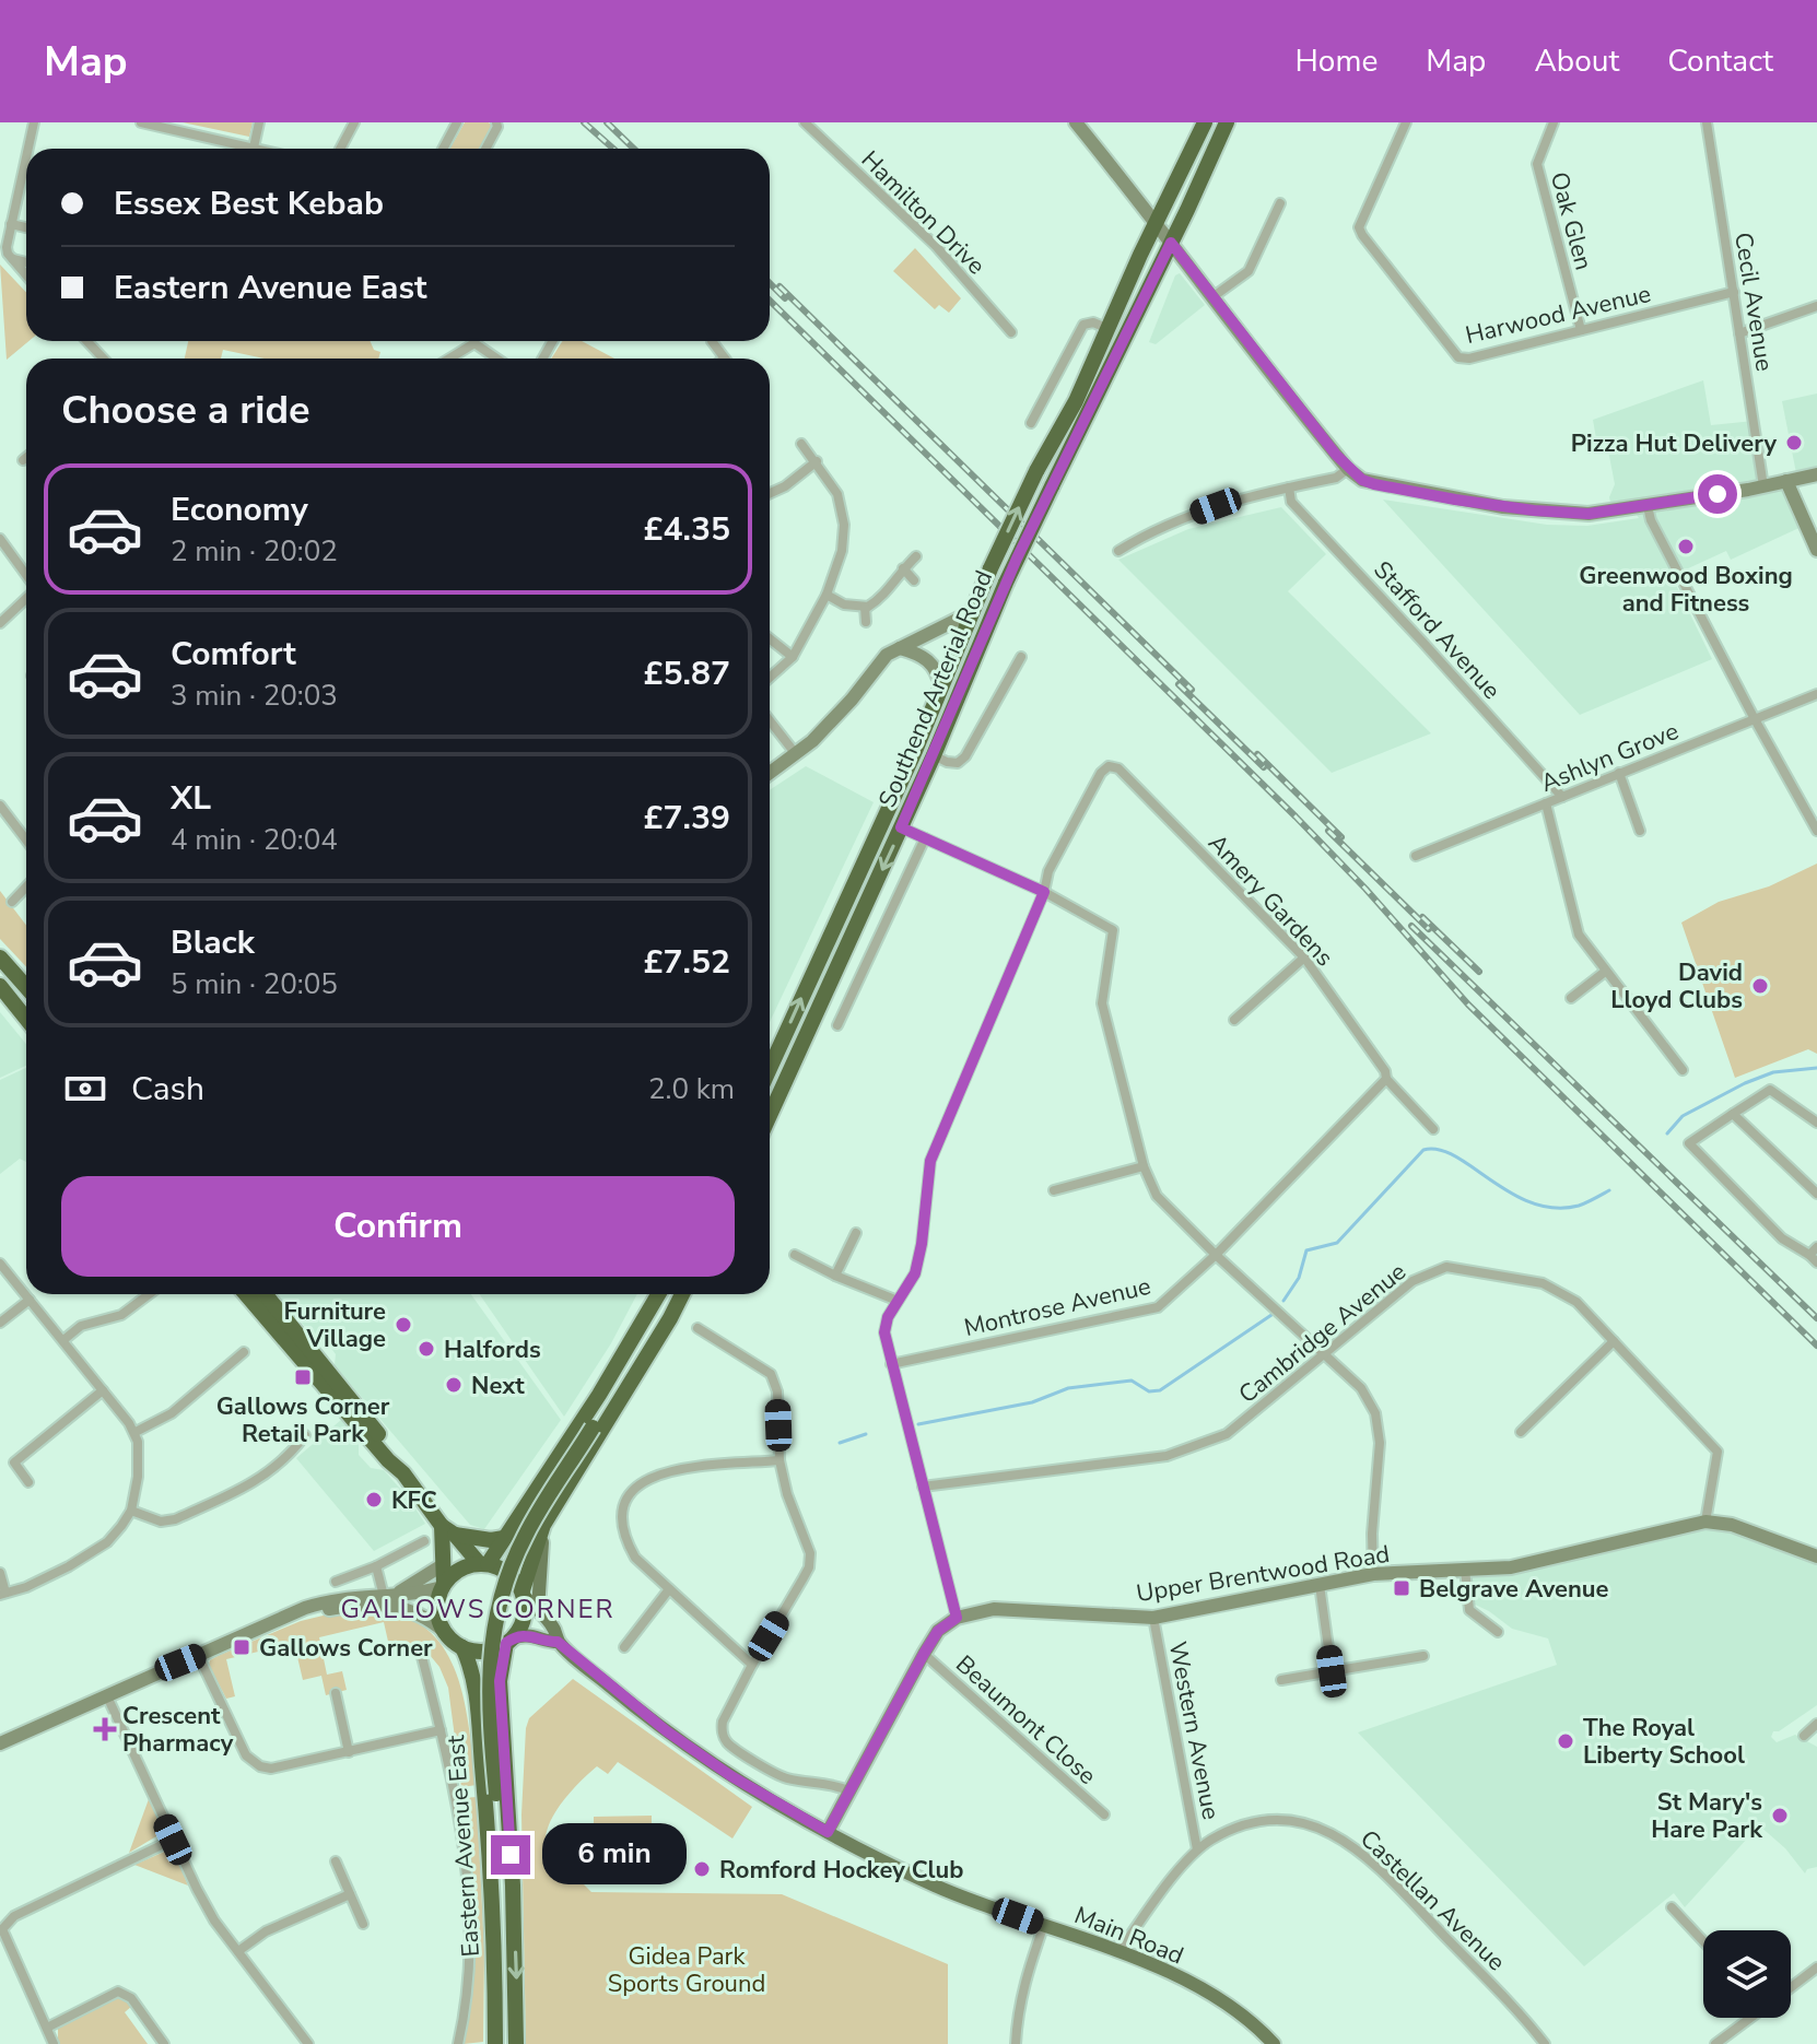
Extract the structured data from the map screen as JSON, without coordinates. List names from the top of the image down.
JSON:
{
  "streets": {
    "highway": ["Southend Arterial Road", "Eastern Avenue East"],
    "main road": ["Main Road"],
    "street": [
      "Hamilton Drive",
      "Oak Glen",
      "Cecil Avenue",
      "Harwood Avenue",
      "Stafford Avenue",
      "Ashlyn Grove",
      "Amery Gardens",
      "Montrose Avenue",
      "Cambridge Avenue",
      "Upper Brentwood Road",
      "Beaumont Close",
      "Western Avenue",
      "Castellan Avenue"
    ]
  },
  "crossings": [
    ["Oak Glen", "Harwood Avenue"],
    ["Cecil Avenue", "Harwood Avenue"],
    ["Stafford Avenue", "Ashlyn Grove"],
    ["Cambridge Avenue", "Upper Brentwood Road"],
    ["Upper Brentwood Road", "Western Avenue"],
    ["Western Avenue", "Castellan Avenue"],
    ["Eastern Avenue East", "Main Road"],
    ["Castellan Avenue", "Main Road"]
  ],
  "districts": ["GALLOWS CORNER"],
  "parks": ["Gidea Park Sports Ground"],
  "places": {
    "other": [
      "Pizza Hut Delivery",
      "Greenwood Boxing and Fitness",
      "David Lloyd Clubs",
      "Furniture Village",
      "Halfords",
      "Next",
      "KFC",
      "The Royal Liberty School",
      "St Mary's Hare Park",
      "Romford Hockey Club"
    ],
    "transit": ["Gallows Corner Retail Park", "Belgrave Avenue", "Gallows Corner"],
    "health": ["Crescent Pharmacy"]
  },
  "page": {
    "header": "Map",
    "nav": [
      "Home",
      "Map",
      "About",
      "Contact"
    ],
    "banner": ["Essex Best Kebab", "Eastern Avenue East"],
    "heading": "Choose a ride",
    "list": [
      {
        "name": "Economy",
        "note": "2 min · 20:02",
        "value": "£4.35"
      },
      {
        "name": "Comfort",
        "note": "3 min · 20:03",
        "value": "£5.87"
      },
      {
        "name": "XL",
        "note": "4 min · 20:04",
        "value": "£7.39"
      },
      {
        "name": "Black",
        "note": "5 min · 20:05",
        "value": "£7.52"
      }
    ],
    "pay": ["Cash", "2.0 km"],
    "buttons": "Confirm",
    "bubble": "6 min"
  }
}
